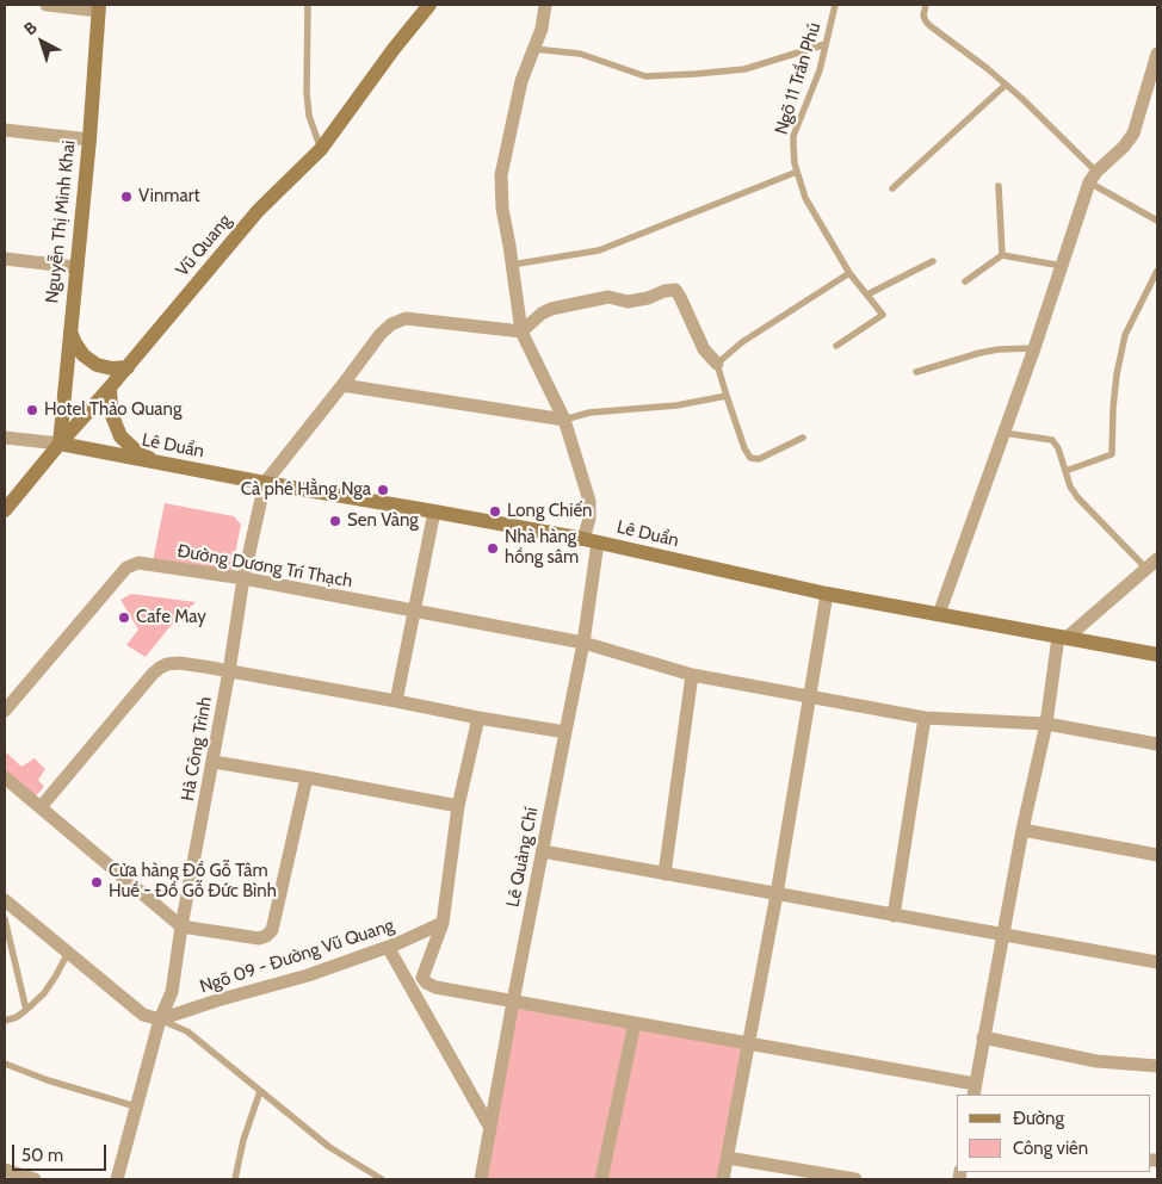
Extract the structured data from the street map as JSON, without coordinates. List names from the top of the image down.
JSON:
{
  "streets": {
    "main road": ["Nguyễn Thị Minh Khai", "Vũ Quang", "Lê Duẩn"],
    "street": [
      "Đường Dương Trí Thạch",
      "Hà Công Trình",
      "Lê Quảng Chí",
      "Ngõ 09 - Đường Vũ Quang"
    ],
    "lane": ["Ngõ 11 Trần Phú"]
  },
  "crossings": [
    ["Nguyễn Thị Minh Khai", "Vũ Quang"],
    ["Nguyễn Thị Minh Khai", "Lê Duẩn"],
    ["Vũ Quang", "Lê Duẩn"],
    ["Lê Duẩn", "Hà Công Trình"],
    ["Lê Duẩn", "Lê Quảng Chí"],
    ["Đường Dương Trí Thạch", "Hà Công Trình"],
    ["Đường Dương Trí Thạch", "Lê Quảng Chí"],
    ["Hà Công Trình", "Ngõ 09 - Đường Vũ Quang"]
  ],
  "places": [
    "Vinmart",
    "Hotel Thảo Quang",
    "Cà phê Hằng Nga",
    "Long Chiến",
    "Sen Vàng",
    "Nhà hàng hồng sâm",
    "Cafe May",
    "Cửa hàng Đồ Gỗ Tâm Huề - Đồ Gỗ Đức Bình"
  ],
  "legend": ["Đường", "Công viên"],
  "scale_bar": "50 m",
  "north": "top left"
}
